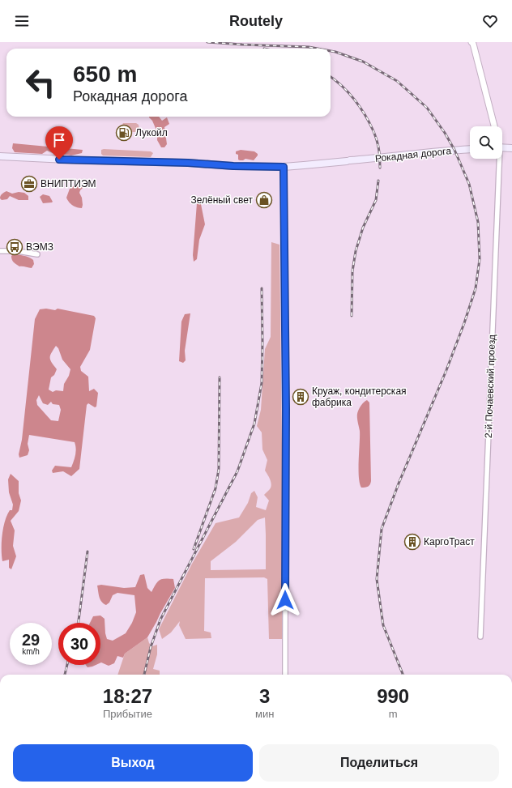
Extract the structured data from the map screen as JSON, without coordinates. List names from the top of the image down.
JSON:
{
  "streets": {
    "main road": ["Рокадная дорога"],
    "street": ["2-й Почаевский проезд"]
  },
  "places": {
    "fuel station": ["Лукойл"],
    "office": ["ВНИПТИЭМ"],
    "shop": ["Зелёный свет"],
    "bus stop": ["ВЭМЗ"],
    "building": ["Круаж, кондитерская фабрика", "КаргоТраст"]
  },
  "page": {
    "header": "Routely",
    "turn": ["650 m", "Рокадная дорога"],
    "speed": "29 km/h",
    "limit": "30",
    "eta": [
      "18:27",
      "Прибытие",
      "3",
      "мин",
      "990",
      "m"
    ],
    "buttons": ["Выход", "Поделиться"]
  }
}
